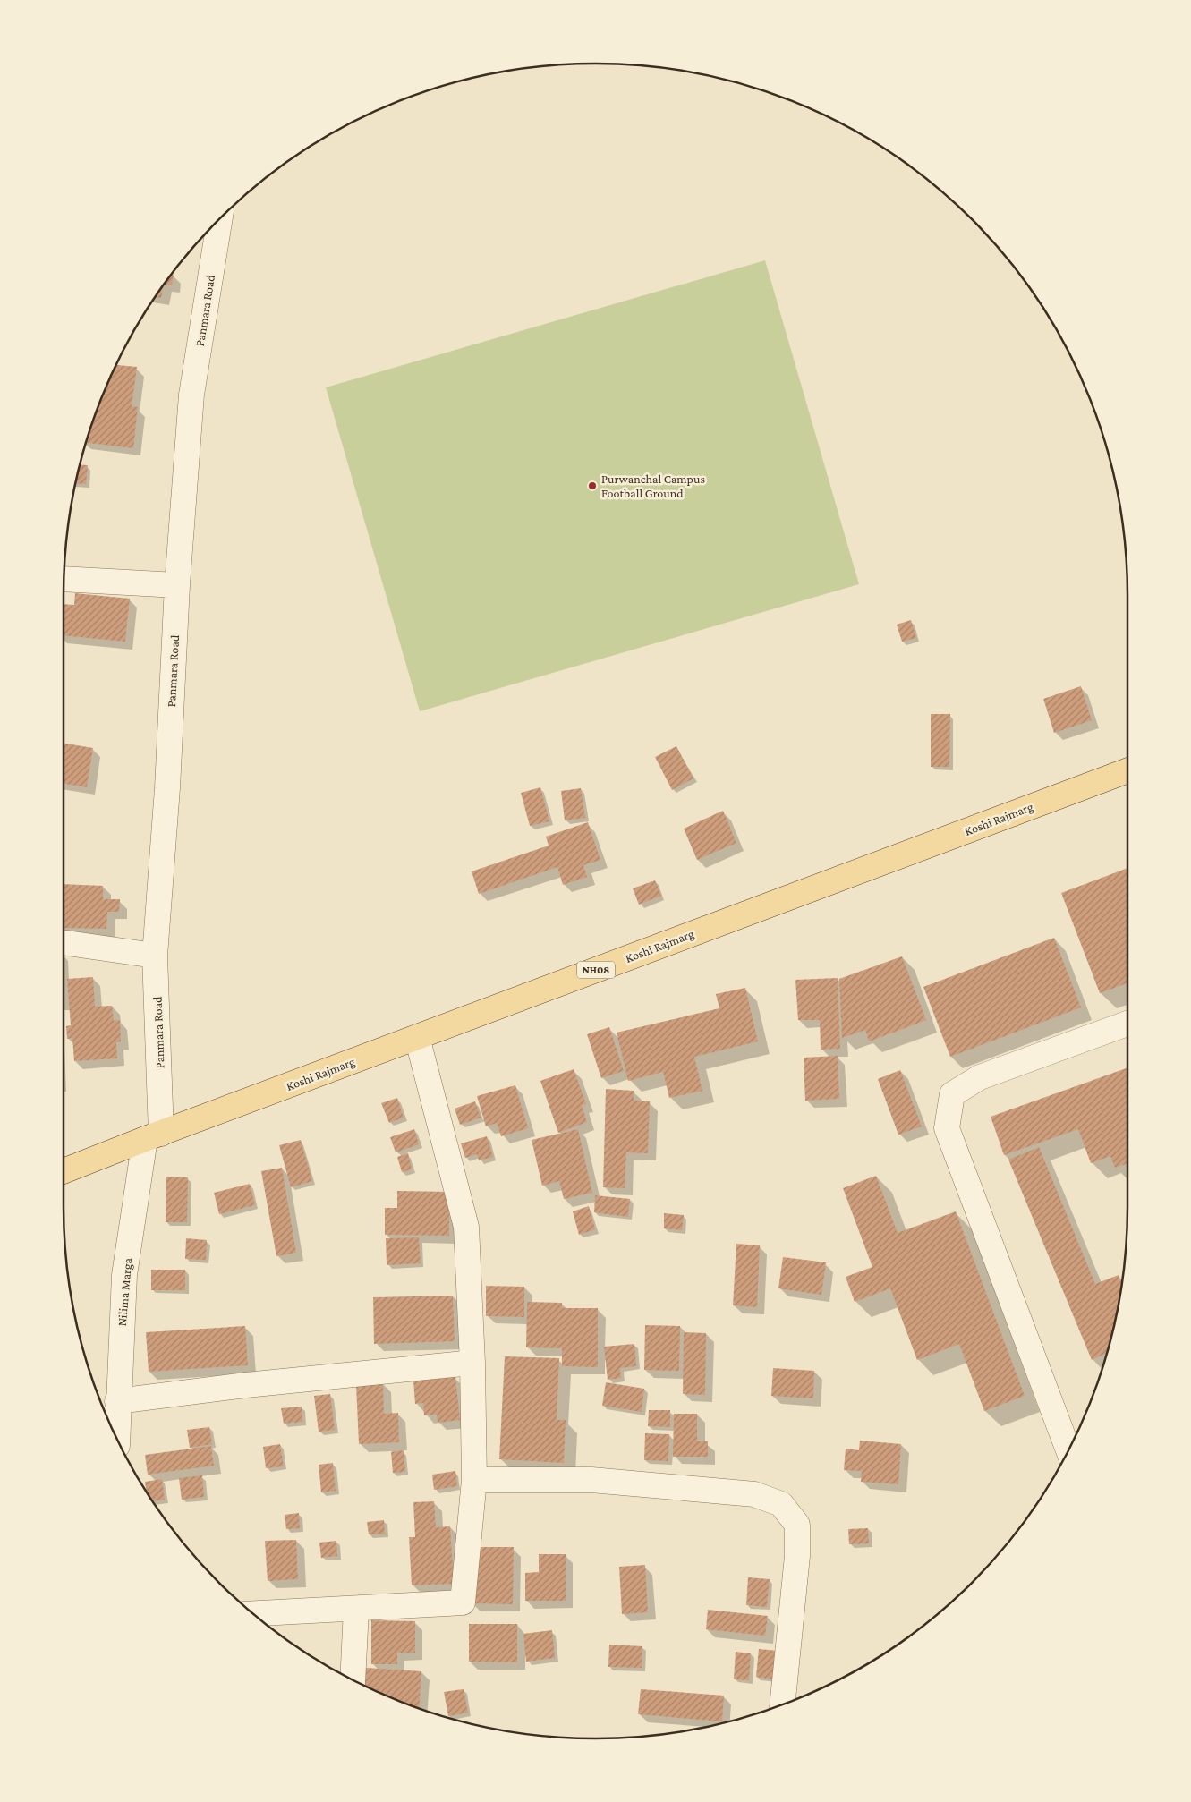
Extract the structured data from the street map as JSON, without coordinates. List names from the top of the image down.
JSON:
{
  "streets": {
    "main road": ["Koshi Rajmarg", "NH08"],
    "street": ["Panmara Road", "Nilima Marga"]
  },
  "crossings": [
    ["Panmara Road", "Koshi Rajmarg"],
    ["Panmara Road", "Nilima Marga"],
    ["Koshi Rajmarg", "Nilima Marga"]
  ],
  "places": ["Purwanchal Campus Football Ground"]
}
